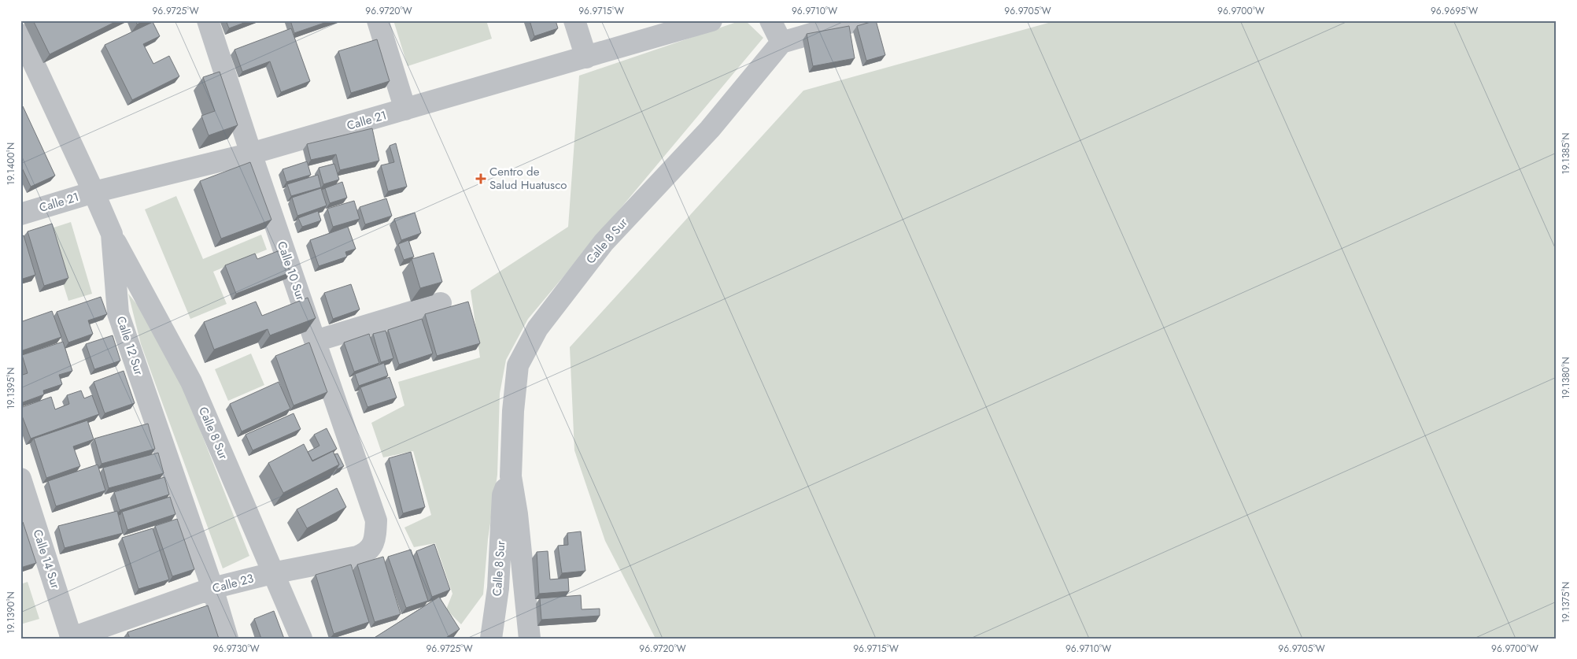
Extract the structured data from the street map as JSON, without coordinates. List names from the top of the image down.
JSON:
{
  "streets": {
    "street": [
      "Calle 21",
      "Calle 8 Sur",
      "Calle 10 Sur",
      "Calle 12 Sur",
      "Calle 14 Sur",
      "Calle 23"
    ]
  },
  "crossings": [
    ["Calle 21", "Calle 10 Sur"],
    ["Calle 21", "Calle 12 Sur"],
    ["Calle 8 Sur", "Calle 12 Sur"],
    ["Calle 8 Sur", "Calle 23"],
    ["Calle 10 Sur", "Calle 23"],
    ["Calle 12 Sur", "Calle 23"],
    ["Calle 14 Sur", "Calle 23"]
  ],
  "places": {
    "health": ["Centro de Salud Huatusco"]
  },
  "coordinates": [
    "96.9725°W",
    "96.9720°W",
    "96.9715°W",
    "96.9710°W",
    "96.9705°W",
    "96.9700°W",
    "96.9695°W",
    "19.1385°N",
    "19.1400°N",
    "19.1380°N",
    "19.1395°N",
    "19.1375°N",
    "19.1390°N",
    "96.9730°W"
  ]
}
